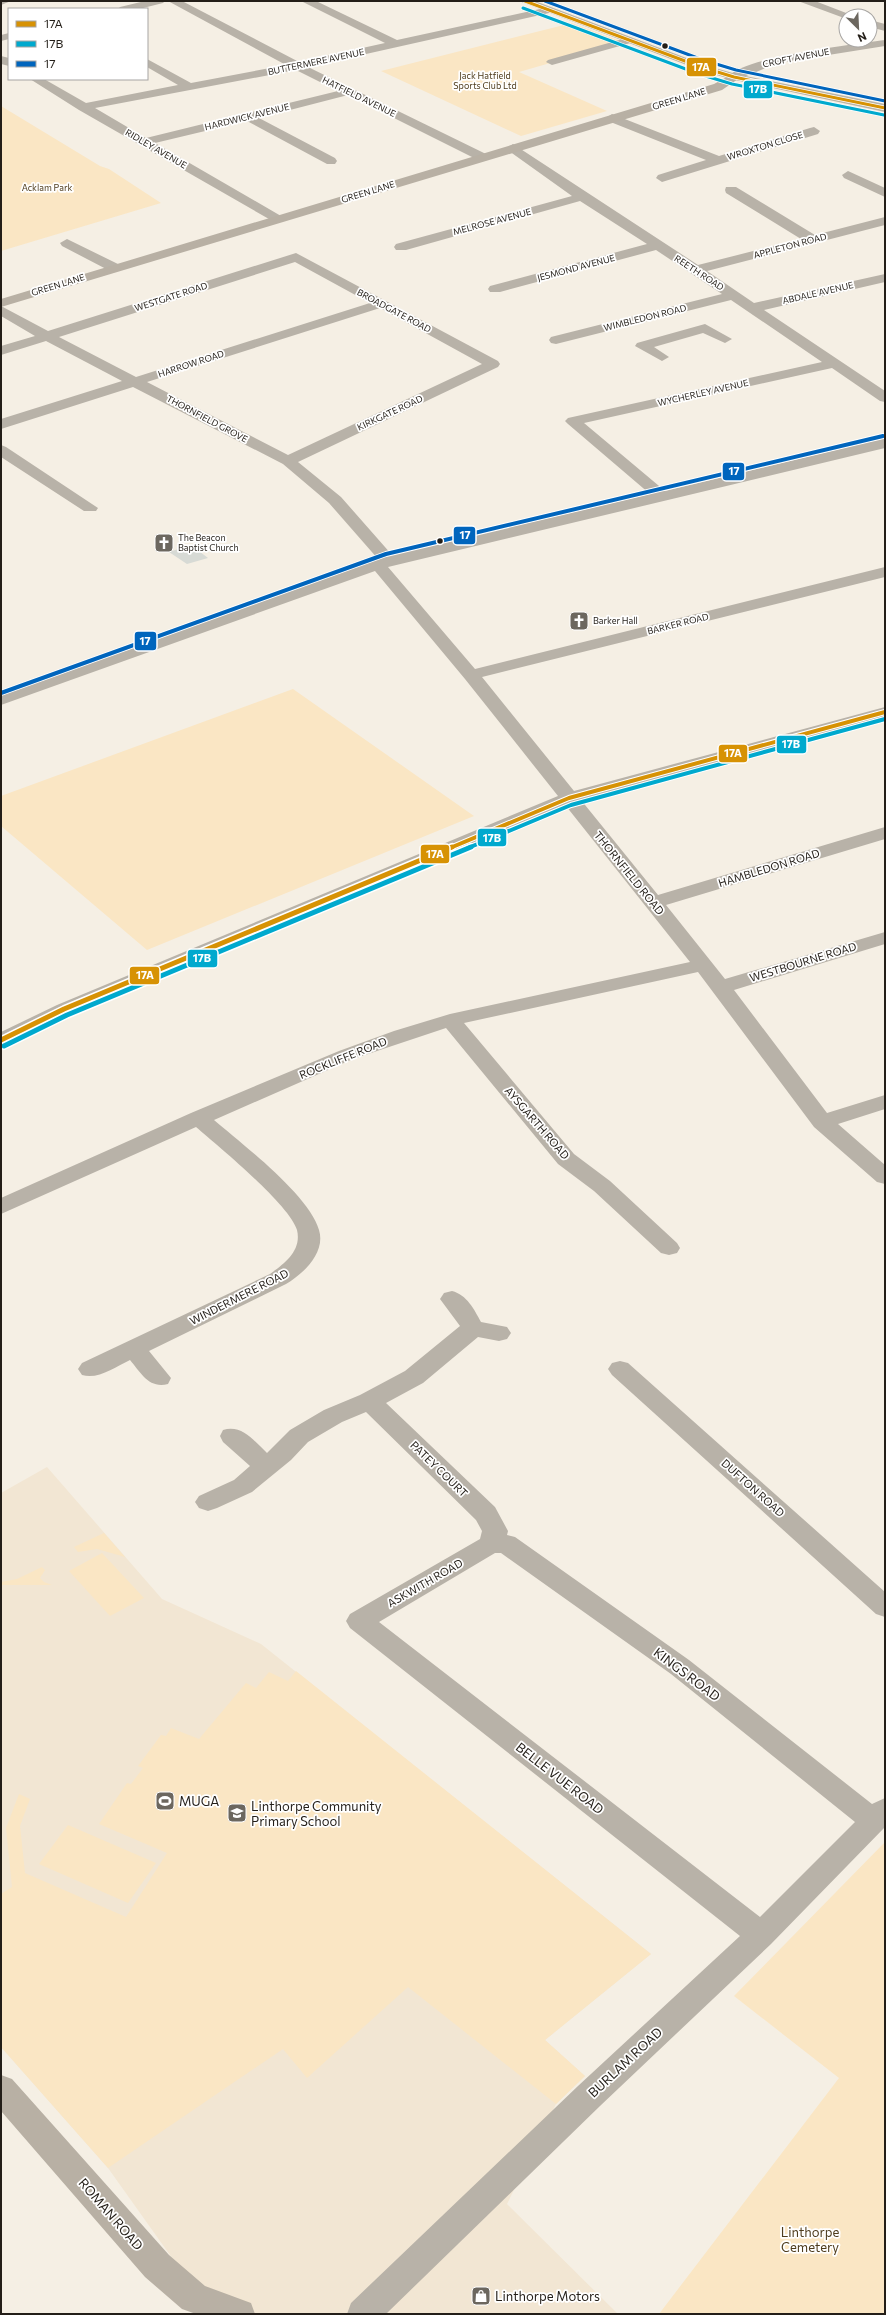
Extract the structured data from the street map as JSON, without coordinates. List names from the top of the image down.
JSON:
{
  "streets": {
    "street": [
      "CROFT AVENUE",
      "BUTTERMERE AVENUE",
      "HATFIELD AVENUE",
      "GREEN LANE",
      "HARDWICK AVENUE",
      "WROXTON CLOSE",
      "RIDLEY AVENUE",
      "MELROSE AVENUE",
      "APPLETON ROAD",
      "JESMOND AVENUE",
      "REETH ROAD",
      "ABDALE AVENUE",
      "WESTGATE ROAD",
      "BROADGATE ROAD",
      "WIMBLEDON ROAD",
      "HARROW ROAD",
      "WYCHERLEY AVENUE",
      "KIRKGATE ROAD",
      "THORNFIELD GROVE",
      "BARKER ROAD",
      "HAMBLEDON ROAD",
      "THORNFIELD ROAD",
      "WESTBOURNE ROAD",
      "ROCKLIFFE ROAD",
      "AYSGARTH ROAD",
      "WINDERMERE ROAD",
      "PATEY COURT",
      "DUFTON ROAD",
      "ASKWITH ROAD",
      "KINGS ROAD",
      "BELLE VUE ROAD",
      "BURLAM ROAD",
      "ROMAN ROAD"
    ]
  },
  "crossings": [
    ["CROFT AVENUE", "GREEN LANE"],
    ["BUTTERMERE AVENUE", "HATFIELD AVENUE"],
    ["BUTTERMERE AVENUE", "RIDLEY AVENUE"],
    ["HATFIELD AVENUE", "GREEN LANE"],
    ["HATFIELD AVENUE", "HARDWICK AVENUE"],
    ["GREEN LANE", "RIDLEY AVENUE"],
    ["GREEN LANE", "REETH ROAD"],
    ["HARDWICK AVENUE", "RIDLEY AVENUE"],
    ["MELROSE AVENUE", "REETH ROAD"],
    ["APPLETON ROAD", "REETH ROAD"],
    ["JESMOND AVENUE", "REETH ROAD"],
    ["REETH ROAD", "ABDALE AVENUE"],
    ["REETH ROAD", "WIMBLEDON ROAD"],
    ["REETH ROAD", "WYCHERLEY AVENUE"],
    ["WESTGATE ROAD", "BROADGATE ROAD"],
    ["WESTGATE ROAD", "THORNFIELD GROVE"],
    ["BROADGATE ROAD", "HARROW ROAD"],
    ["BROADGATE ROAD", "KIRKGATE ROAD"],
    ["HARROW ROAD", "THORNFIELD GROVE"],
    ["KIRKGATE ROAD", "THORNFIELD GROVE"],
    ["THORNFIELD GROVE", "THORNFIELD ROAD"],
    ["BARKER ROAD", "THORNFIELD ROAD"],
    ["HAMBLEDON ROAD", "THORNFIELD ROAD"],
    ["THORNFIELD ROAD", "WESTBOURNE ROAD"],
    ["THORNFIELD ROAD", "ROCKLIFFE ROAD"],
    ["ROCKLIFFE ROAD", "AYSGARTH ROAD"],
    ["ROCKLIFFE ROAD", "WINDERMERE ROAD"],
    ["PATEY COURT", "ASKWITH ROAD"],
    ["PATEY COURT", "KINGS ROAD"],
    ["ASKWITH ROAD", "KINGS ROAD"],
    ["ASKWITH ROAD", "BELLE VUE ROAD"],
    ["KINGS ROAD", "BURLAM ROAD"],
    ["BELLE VUE ROAD", "BURLAM ROAD"]
  ],
  "parks": ["Jack Hatfield Sports Club Ltd", "Acklam Park", "Linthorpe Cemetery"],
  "places": {
    "church": ["The Beacon Baptist Church", "Barker Hall"],
    "sports": ["MUGA"],
    "school or university": ["Linthorpe Community Primary School"],
    "shop": ["Linthorpe Motors"]
  },
  "lines": ["transit line 17A", "transit line 17", "transit line 17B"],
  "legend": ["17A", "17B", "17"],
  "north": "bottom right"
}
